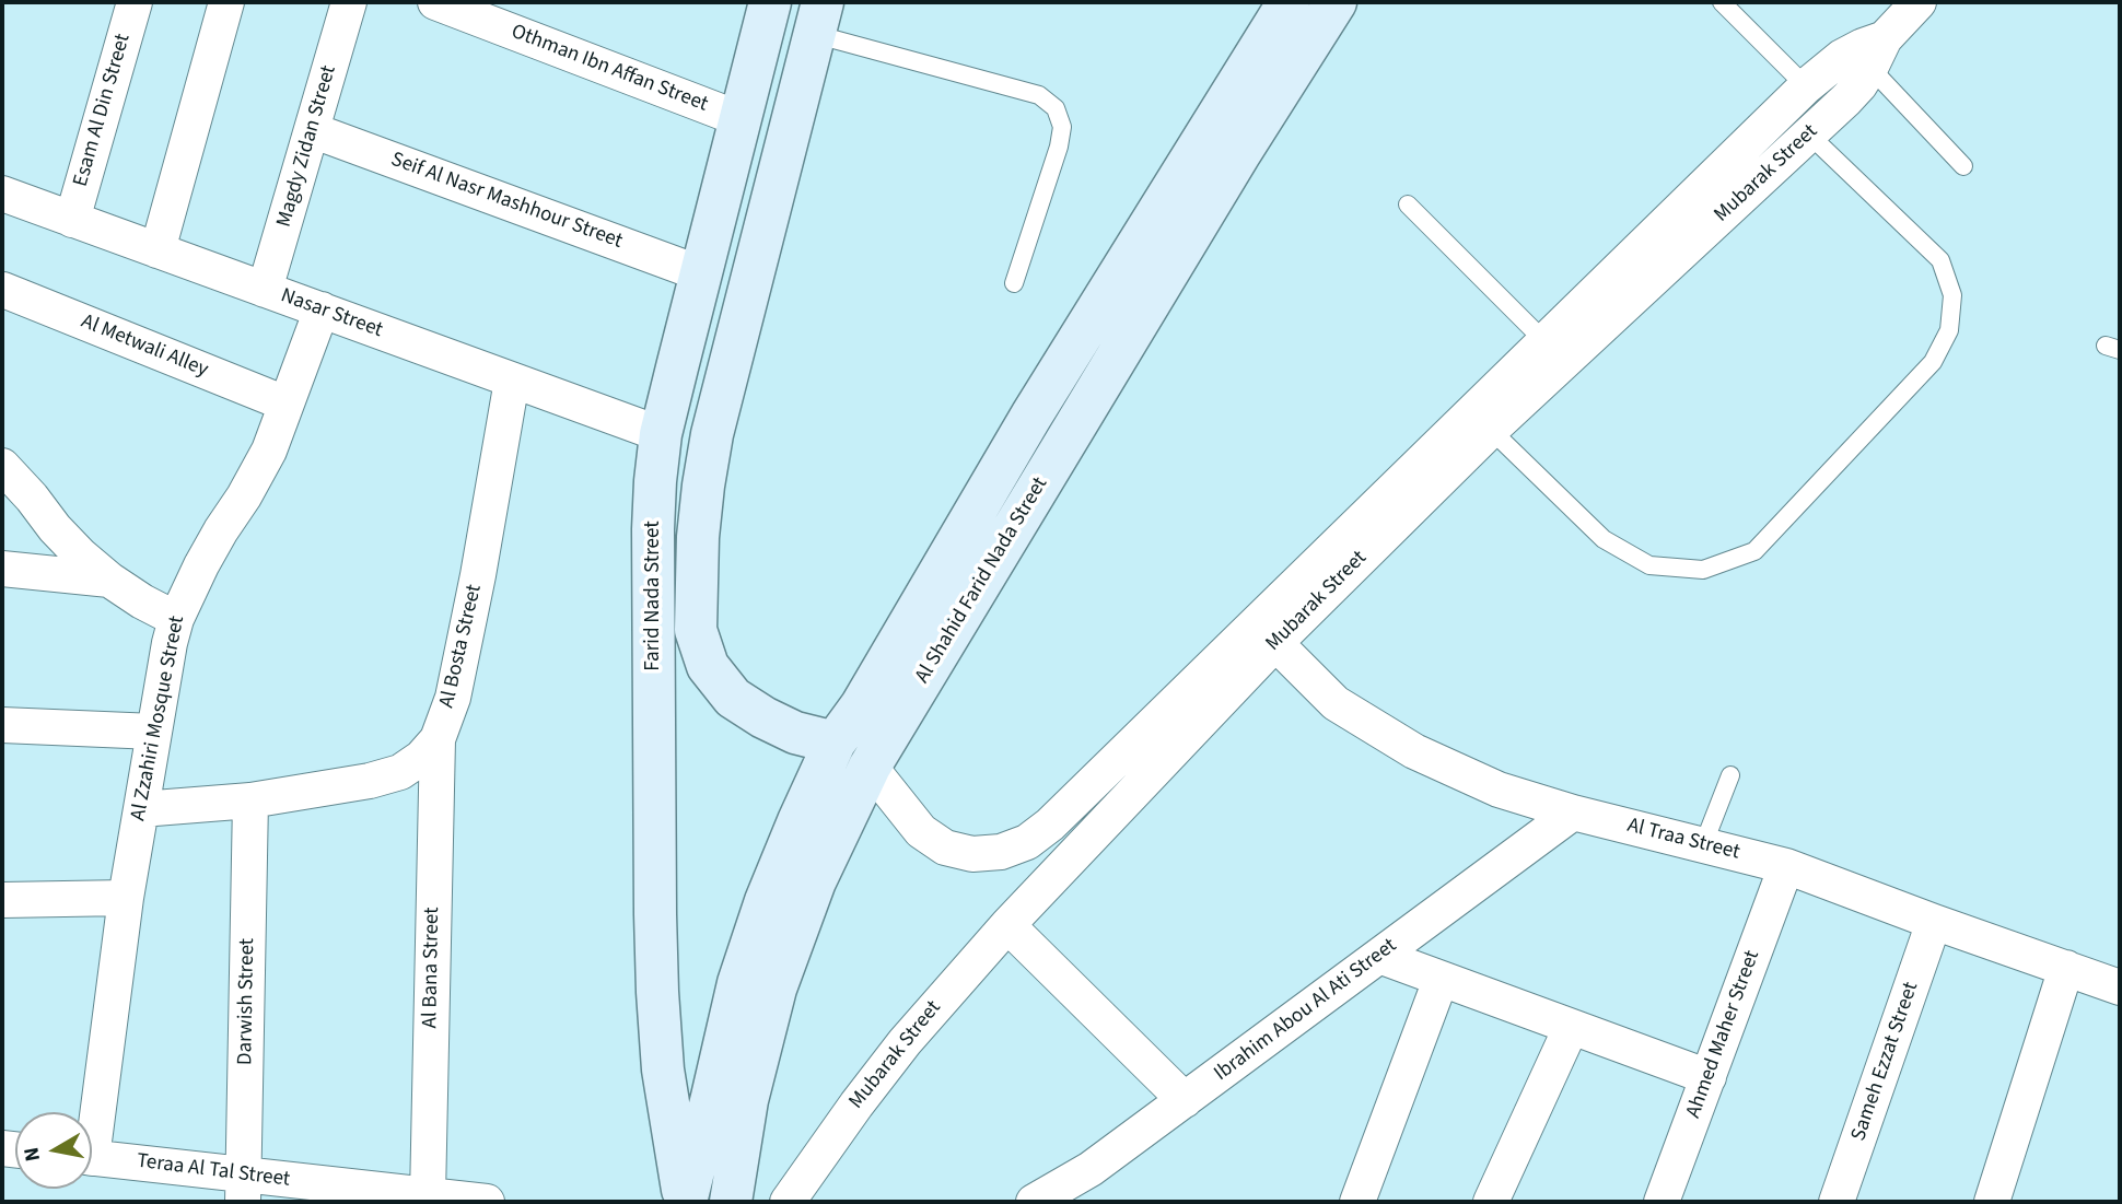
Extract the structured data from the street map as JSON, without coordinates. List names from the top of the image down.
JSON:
{
  "streets": {
    "main road": ["Al Shahid Farid Nada Street", "Farid Nada Street"],
    "street": [
      "Othman Ibn Affan Street",
      "Esam Al Din Street",
      "Magdy Zidan Street",
      "Mubarak Street",
      "Seif Al Nasr Mashhour Street",
      "Nasar Street",
      "Al Metwali Alley",
      "Al Bosta Street",
      "Al Zzahiri Mosque Street",
      "Al Traa Street",
      "Al Bana Street",
      "Darwish Street",
      "Ibrahim Abou Al Ati Street",
      "Ahmed Maher Street",
      "Sameh Ezzat Street",
      "Teraa Al Tal Street"
    ]
  },
  "crossings": [
    ["Othman Ibn Affan Street", "Farid Nada Street"],
    ["Esam Al Din Street", "Nasar Street"],
    ["Magdy Zidan Street", "Seif Al Nasr Mashhour Street"],
    ["Magdy Zidan Street", "Nasar Street"],
    ["Mubarak Street", "Al Shahid Farid Nada Street"],
    ["Mubarak Street", "Al Traa Street"],
    ["Seif Al Nasr Mashhour Street", "Farid Nada Street"],
    ["Nasar Street", "Farid Nada Street"],
    ["Nasar Street", "Al Bosta Street"],
    ["Nasar Street", "Al Zzahiri Mosque Street"],
    ["Al Metwali Alley", "Al Zzahiri Mosque Street"],
    ["Al Shahid Farid Nada Street", "Farid Nada Street"],
    ["Al Bosta Street", "Al Zzahiri Mosque Street"],
    ["Al Bosta Street", "Al Bana Street"],
    ["Al Bosta Street", "Darwish Street"],
    ["Al Traa Street", "Ibrahim Abou Al Ati Street"],
    ["Al Traa Street", "Ahmed Maher Street"],
    ["Al Traa Street", "Sameh Ezzat Street"],
    ["Al Bana Street", "Teraa Al Tal Street"],
    ["Darwish Street", "Teraa Al Tal Street"]
  ],
  "north": "left"
}
